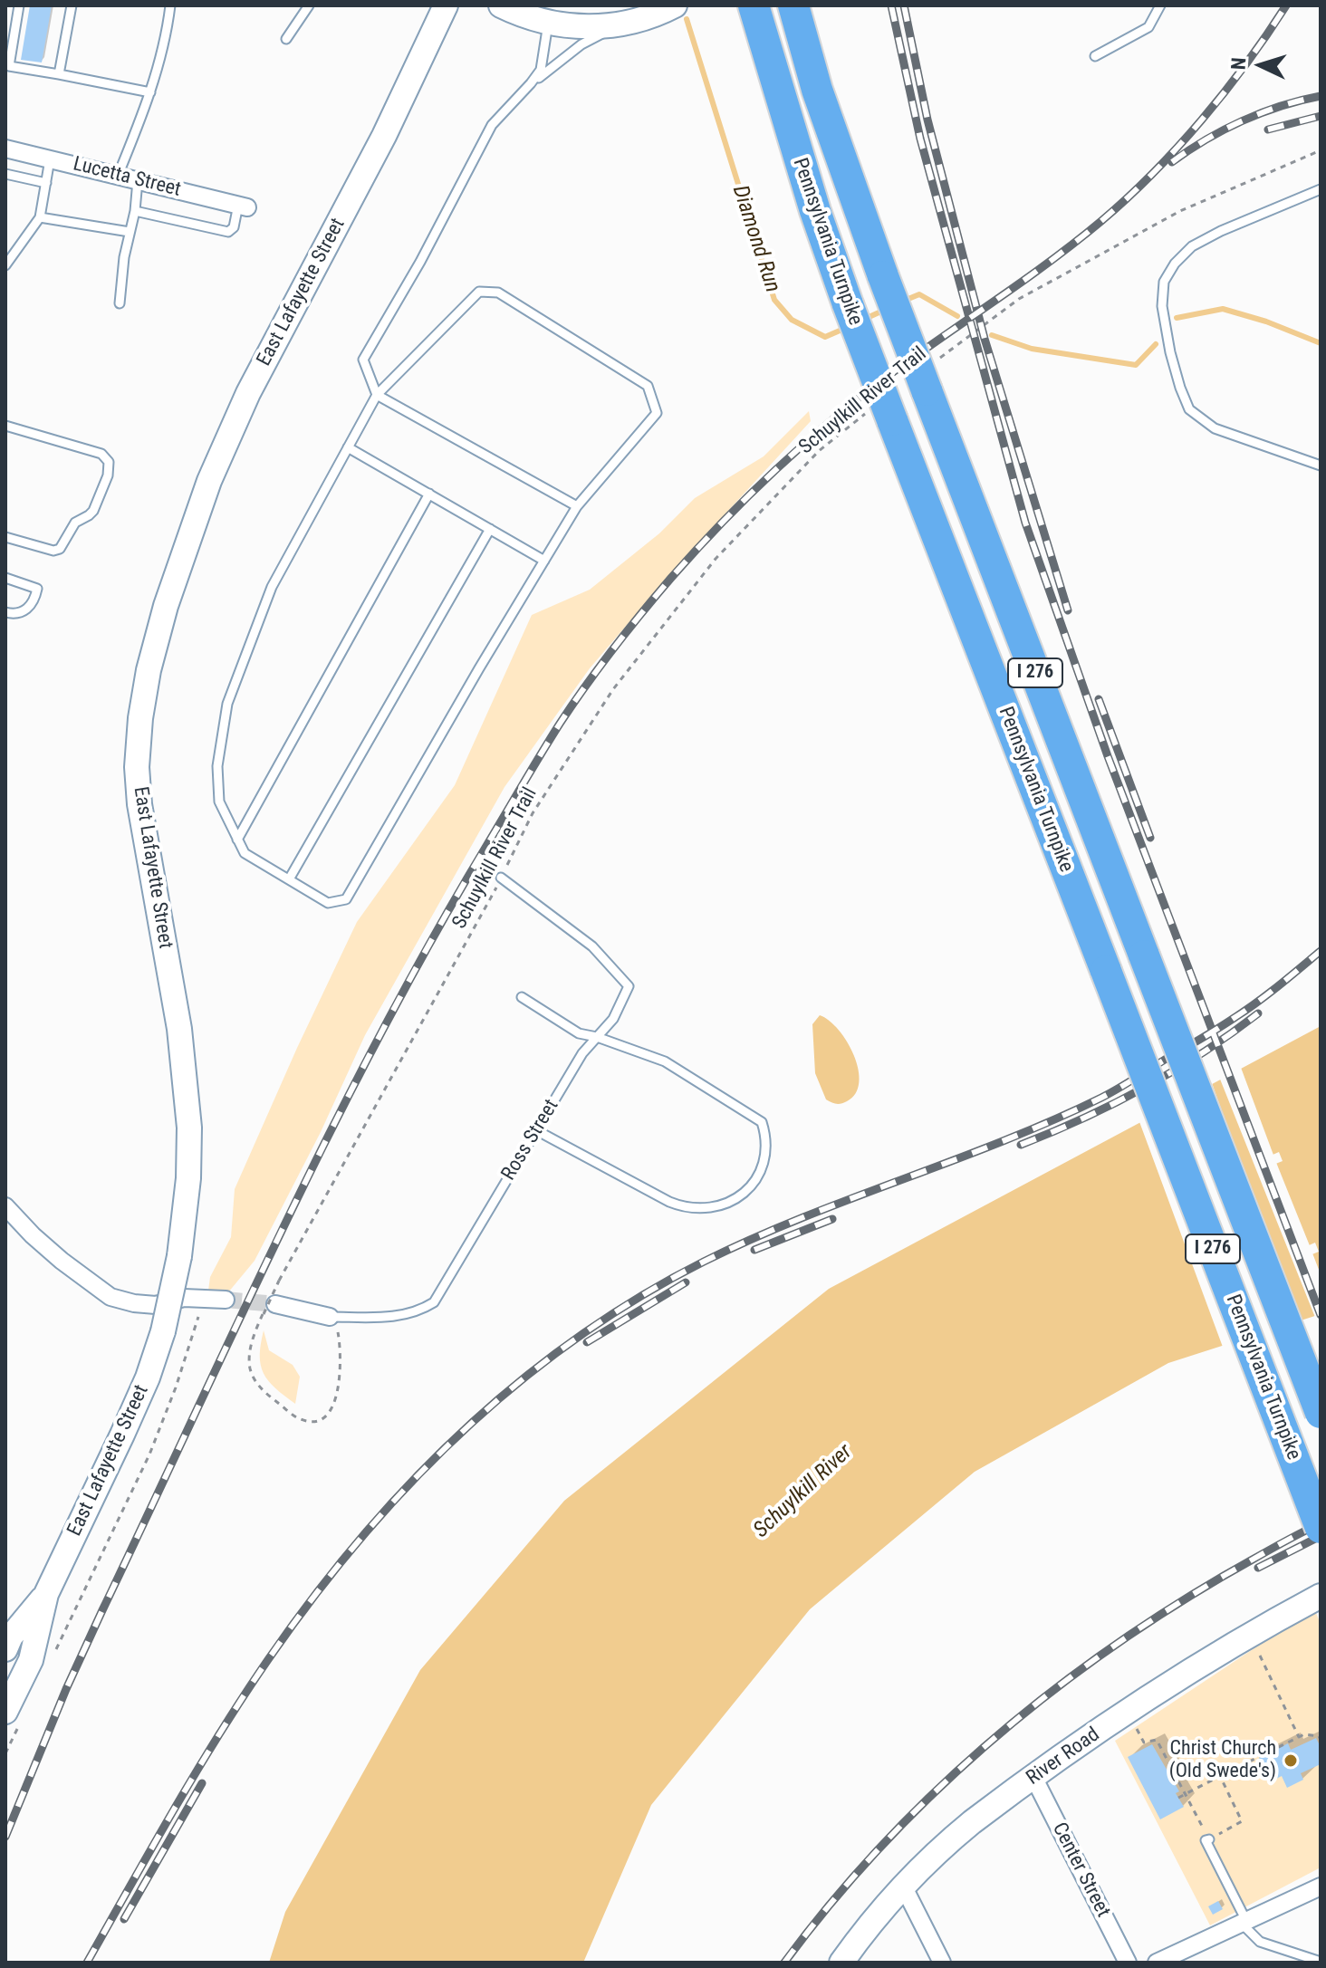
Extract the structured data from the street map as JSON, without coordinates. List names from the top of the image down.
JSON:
{
  "streets": {
    "highway": ["Pennsylvania Turnpike", "I 276"],
    "street": [
      "Lucetta Street",
      "East Lafayette Street",
      "Ross Street",
      "River Road",
      "Center Street"
    ],
    "path": ["Schuylkill River Trail"]
  },
  "crossings": [
    ["Pennsylvania Turnpike", "Schuylkill River Trail"],
    ["Schuylkill River Trail", "Ross Street"],
    ["River Road", "Center Street"]
  ],
  "water": ["Diamond Run", "Schuylkill River"],
  "places": ["Christ Church (Old Swede's)"],
  "north": "left"
}
